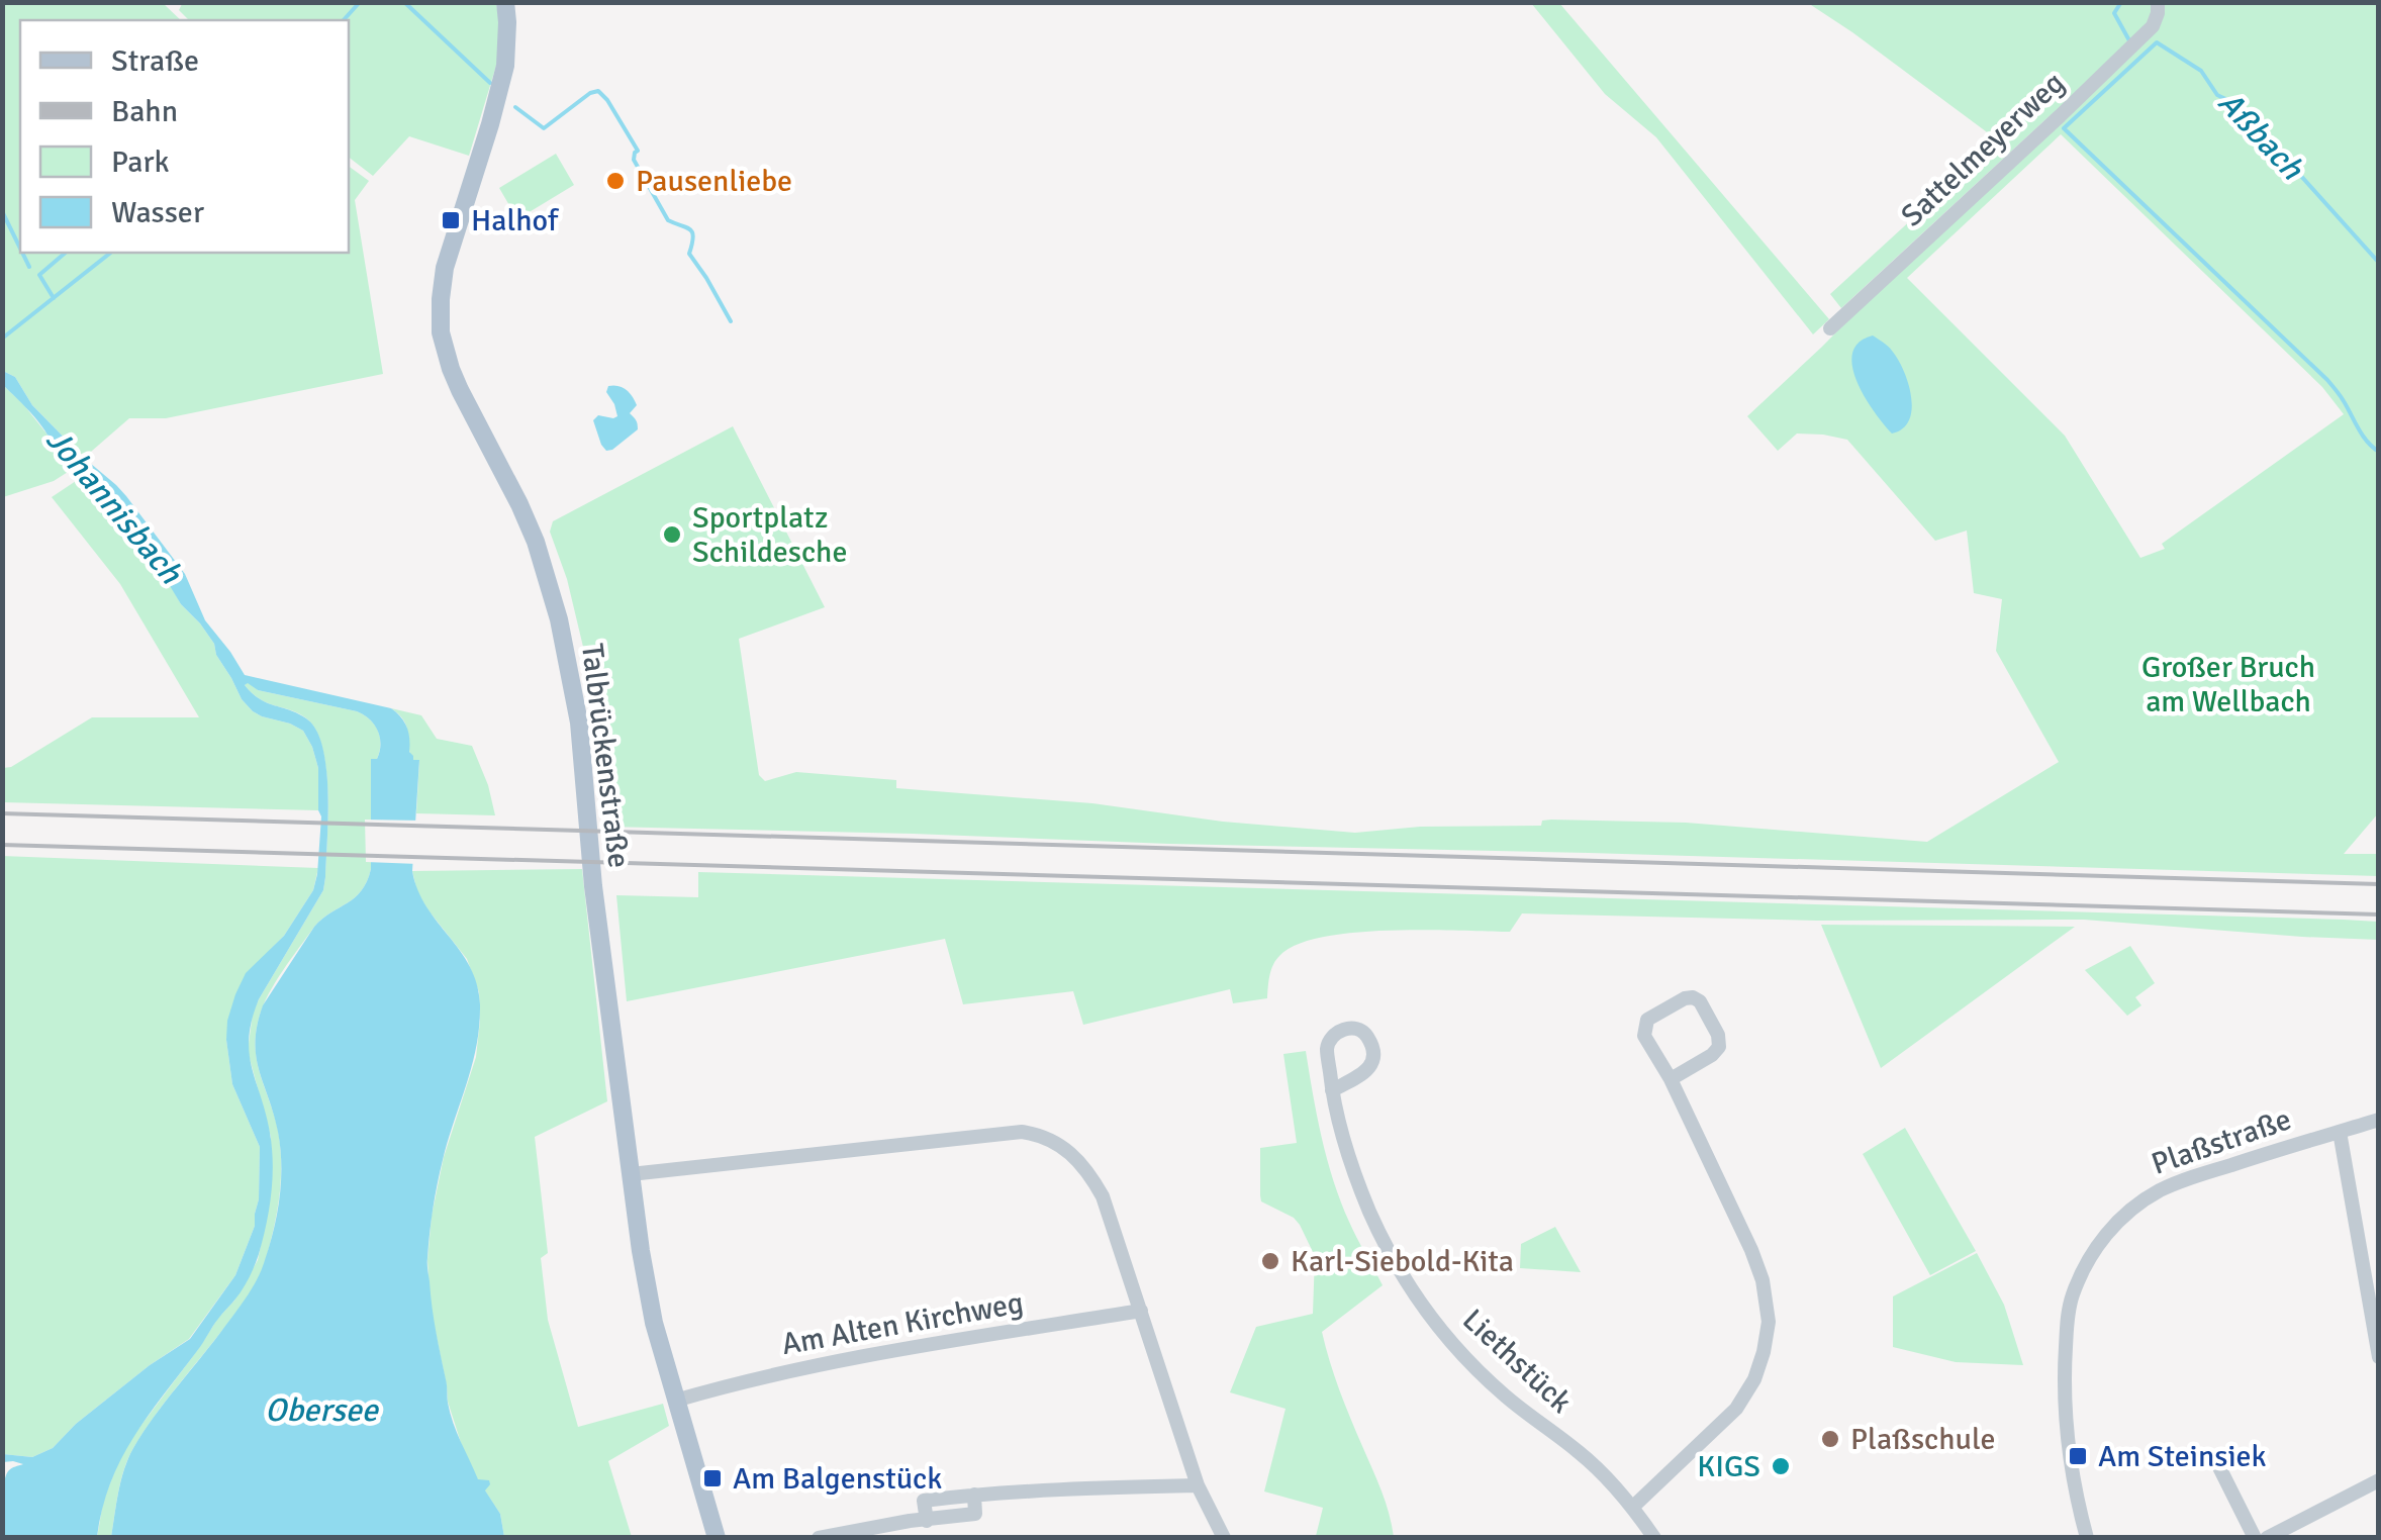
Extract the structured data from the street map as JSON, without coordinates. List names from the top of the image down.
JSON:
{
  "streets": {
    "main road": ["Talbrückenstraße"],
    "street": [
      "Sattelmeyerweg",
      "Plaßstraße",
      "Am Alten Kirchweg",
      "Liethstück"
    ]
  },
  "crossings": [
    ["Talbrückenstraße", "Am Alten Kirchweg"]
  ],
  "water": ["Aßbach", "Johannisbach", "Obersee"],
  "parks": ["Großer Bruch am Wellbach"],
  "places": {
    "other": [
      "Pausenliebe",
      "Sportplatz Schildesche",
      "Karl-Siebold-Kita",
      "Plaßschule",
      "KIGS"
    ],
    "transit": ["Halhof", "Am Steinsiek", "Am Balgenstück"]
  },
  "legend": [
    "Straße",
    "Bahn",
    "Park",
    "Wasser"
  ]
}
